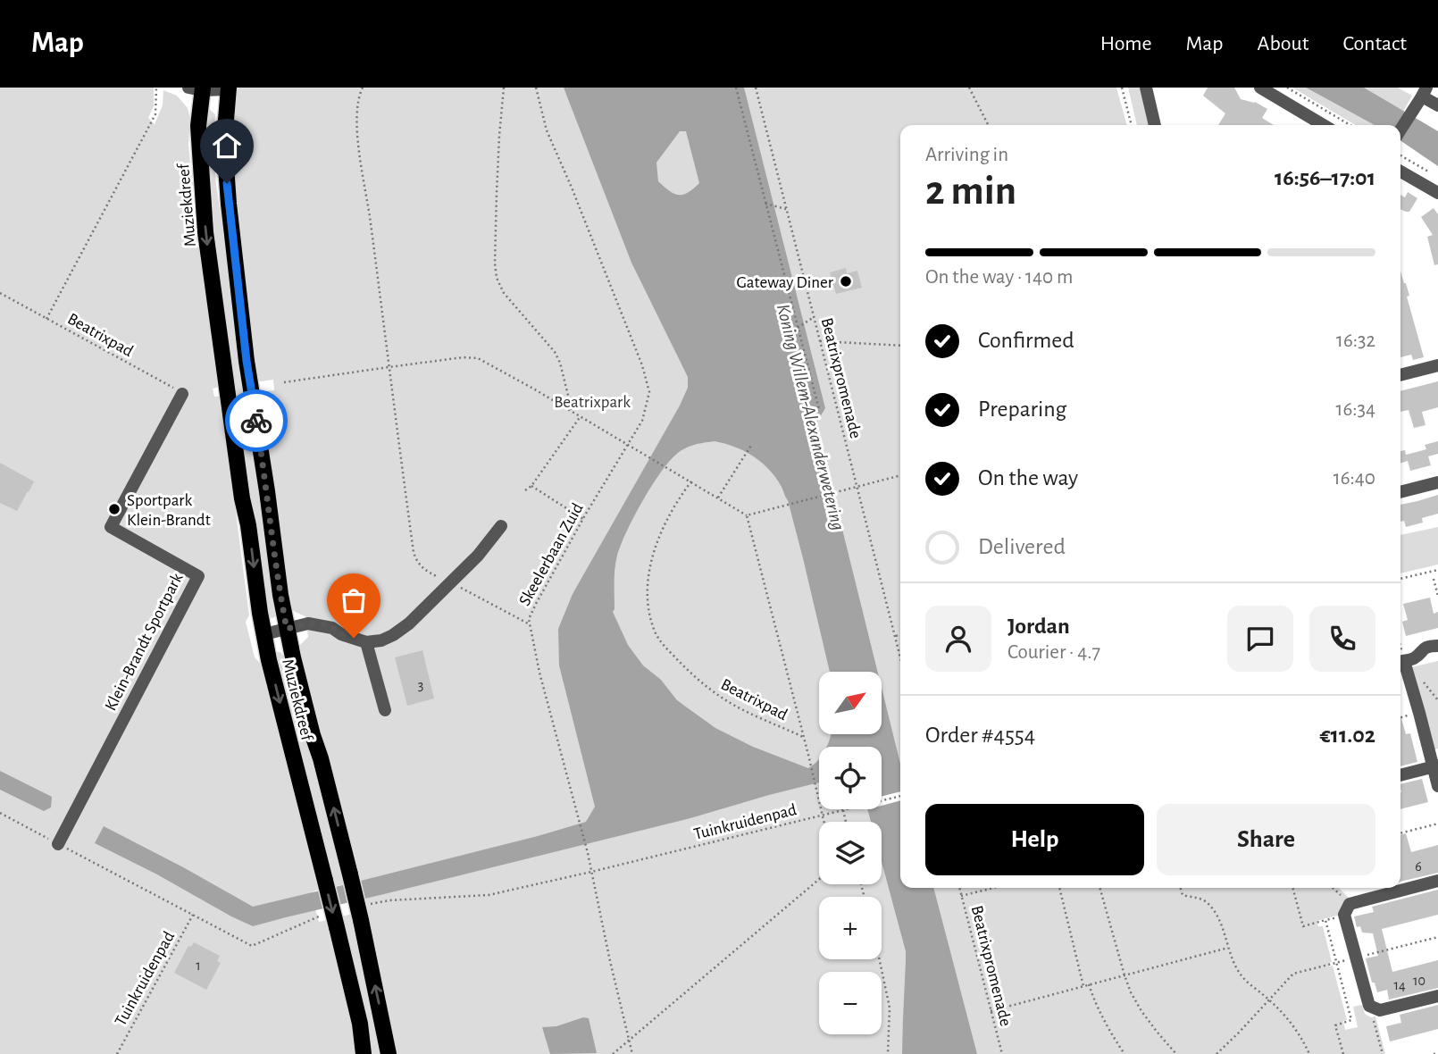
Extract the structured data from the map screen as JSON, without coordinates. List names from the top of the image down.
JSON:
{
  "streets": {
    "main road": ["Muziekdreef"],
    "street": ["Klein-Brandt Sportpark"],
    "path": [
      "Beatrixpad",
      "Beatrixpromenade",
      "Skeelerbaan Zuid",
      "Tuinkruidenpad"
    ]
  },
  "crossings": [
    ["Beatrixpad", "Klein-Brandt Sportpark"],
    ["Beatrixpad", "Tuinkruidenpad"],
    ["Skeelerbaan Zuid", "Tuinkruidenpad"]
  ],
  "water": ["Koning Willem-Alexanderwetering"],
  "parks": ["Beatrixpark"],
  "places": ["Gateway Diner", "Sportpark Klein-Brandt"],
  "house_numbers": [
    "3",
    "6",
    "1",
    "10",
    "14"
  ],
  "north": "top right",
  "page": {
    "header": "Map",
    "nav": [
      "Home",
      "Map",
      "About",
      "Contact"
    ],
    "heading": ["2 min", "Arriving in", "16:56–17:01"],
    "panel": [
      "Jordan",
      "Courier · 4.7",
      "Order #4554",
      "€11.02"
    ],
    "bar": "On the way · 140 m",
    "list": [
      ["Confirmed", "16:32"],
      ["Preparing", "16:34"],
      ["On the way", "16:40"],
      "Delivered"
    ],
    "map_buttons": ["+", "−"],
    "buttons": ["Help", "Share"]
  }
}
